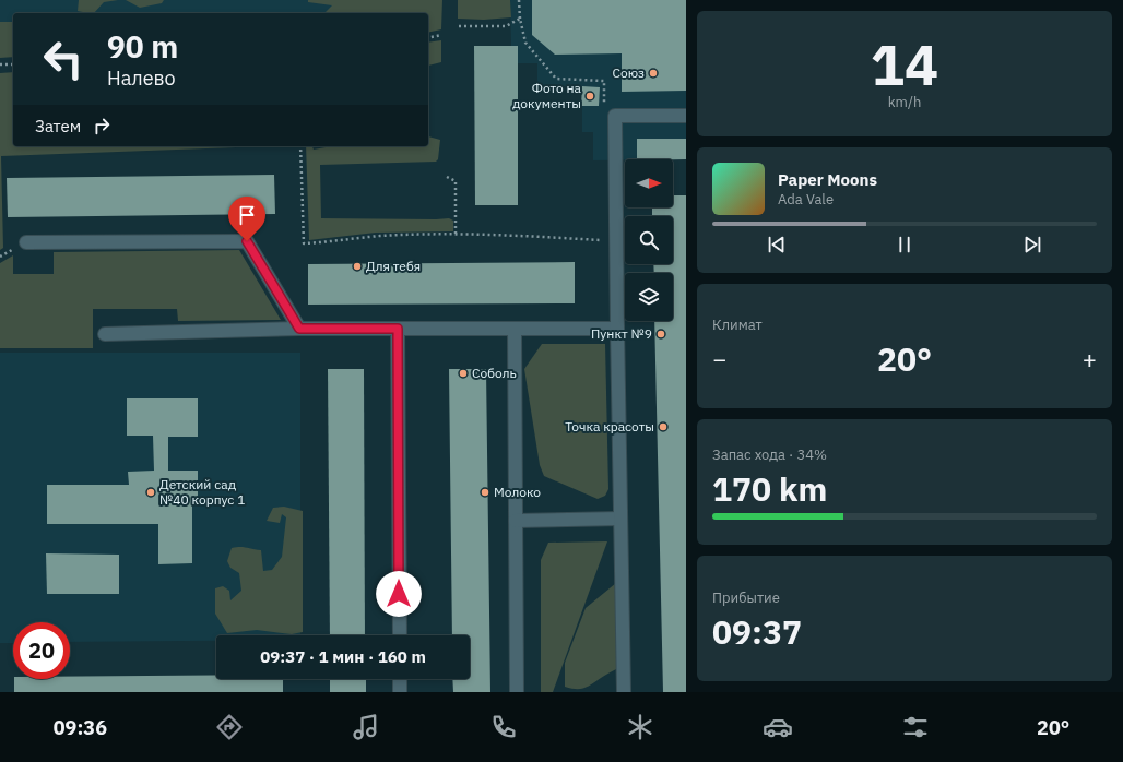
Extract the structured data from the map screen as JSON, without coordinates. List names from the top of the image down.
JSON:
{
  "places": [
    "Союз",
    "Фото на документы",
    "Для тебя",
    "Пункт №9",
    "Соболь",
    "Точка красоты",
    "Детский сад №40 корпус 1",
    "Молоко"
  ],
  "north": "right",
  "page": {
    "tile": [
      ["14", "km/h"],
      "Климат",
      ["Запас хода · 34%", "170 km"],
      ["Прибытие", "09:37"]
    ],
    "turn": ["90 m", "Налево"],
    "then": "Затем",
    "song": ["Paper Moons", "Ada Vale"],
    "heat": ["−", "20°", "+"],
    "limit": "20",
    "trip": "09:37 · 1 мин · 160 m",
    "tabs": ["09:36", "20°"]
  }
}
